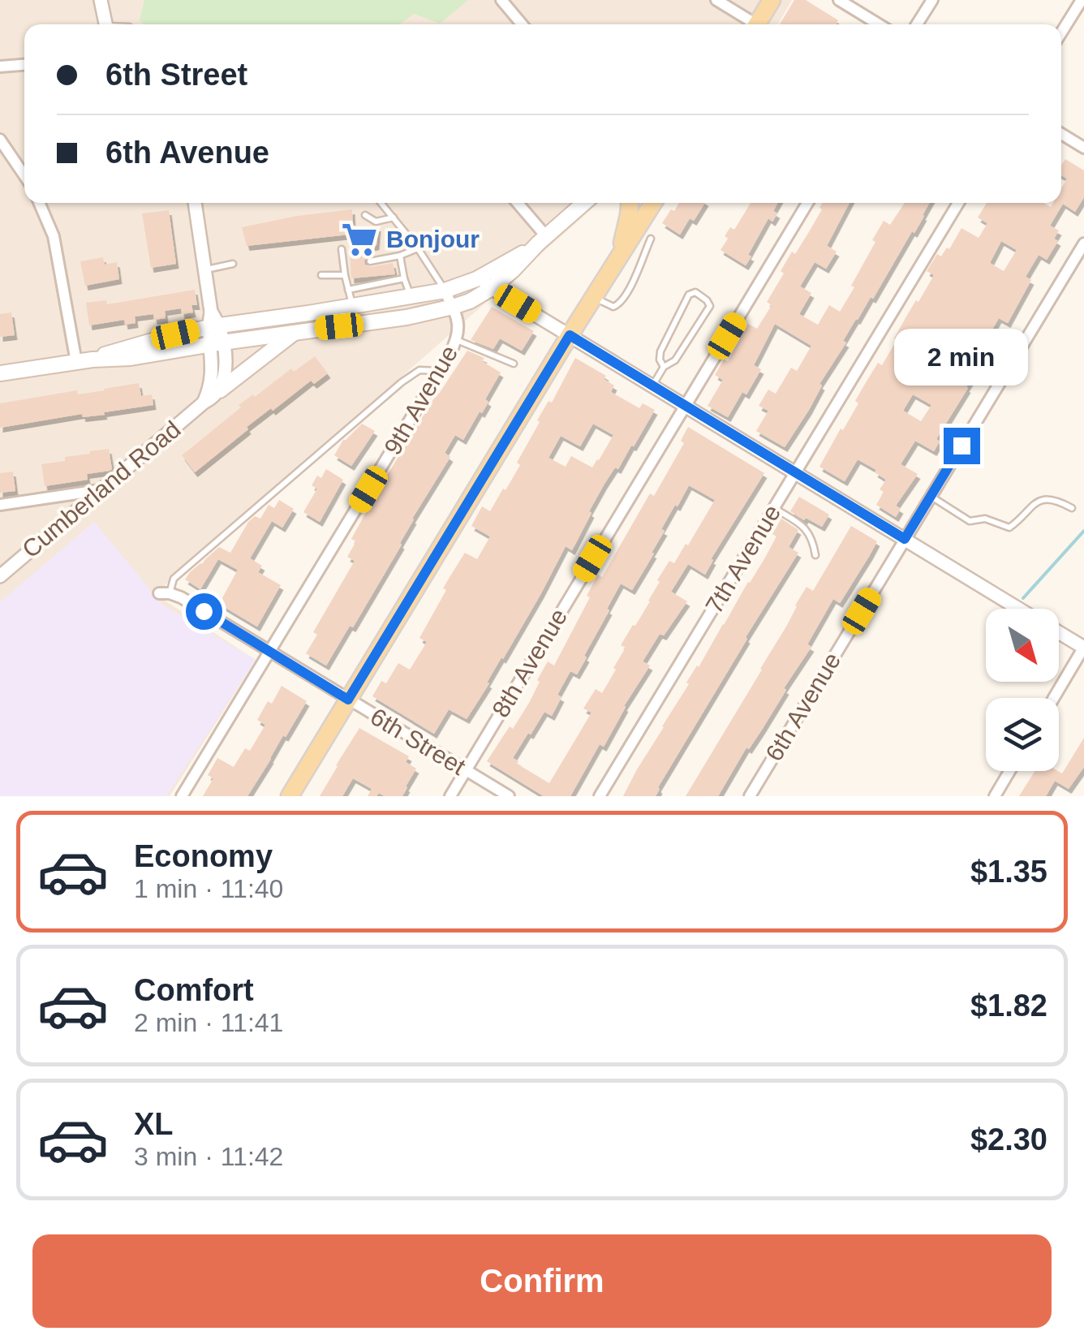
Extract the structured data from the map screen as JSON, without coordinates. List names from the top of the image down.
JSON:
{
  "streets": {
    "street": [
      "9th Avenue",
      "Cumberland Road",
      "7th Avenue",
      "8th Avenue",
      "6th Avenue",
      "6th Street"
    ]
  },
  "crossings": [
    ["9th Avenue", "6th Street"],
    ["8th Avenue", "6th Street"]
  ],
  "places": {
    "supermarket": ["Bonjour"]
  },
  "north": "bottom right",
  "page": {
    "banner": ["6th Street", "6th Avenue"],
    "bubble": "2 min",
    "list": [
      {
        "name": "Economy",
        "note": "1 min · 11:40",
        "value": "$1.35"
      },
      {
        "name": "Comfort",
        "note": "2 min · 11:41",
        "value": "$1.82"
      },
      {
        "name": "XL",
        "note": "3 min · 11:42",
        "value": "$2.30"
      }
    ],
    "buttons": "Confirm"
  }
}
